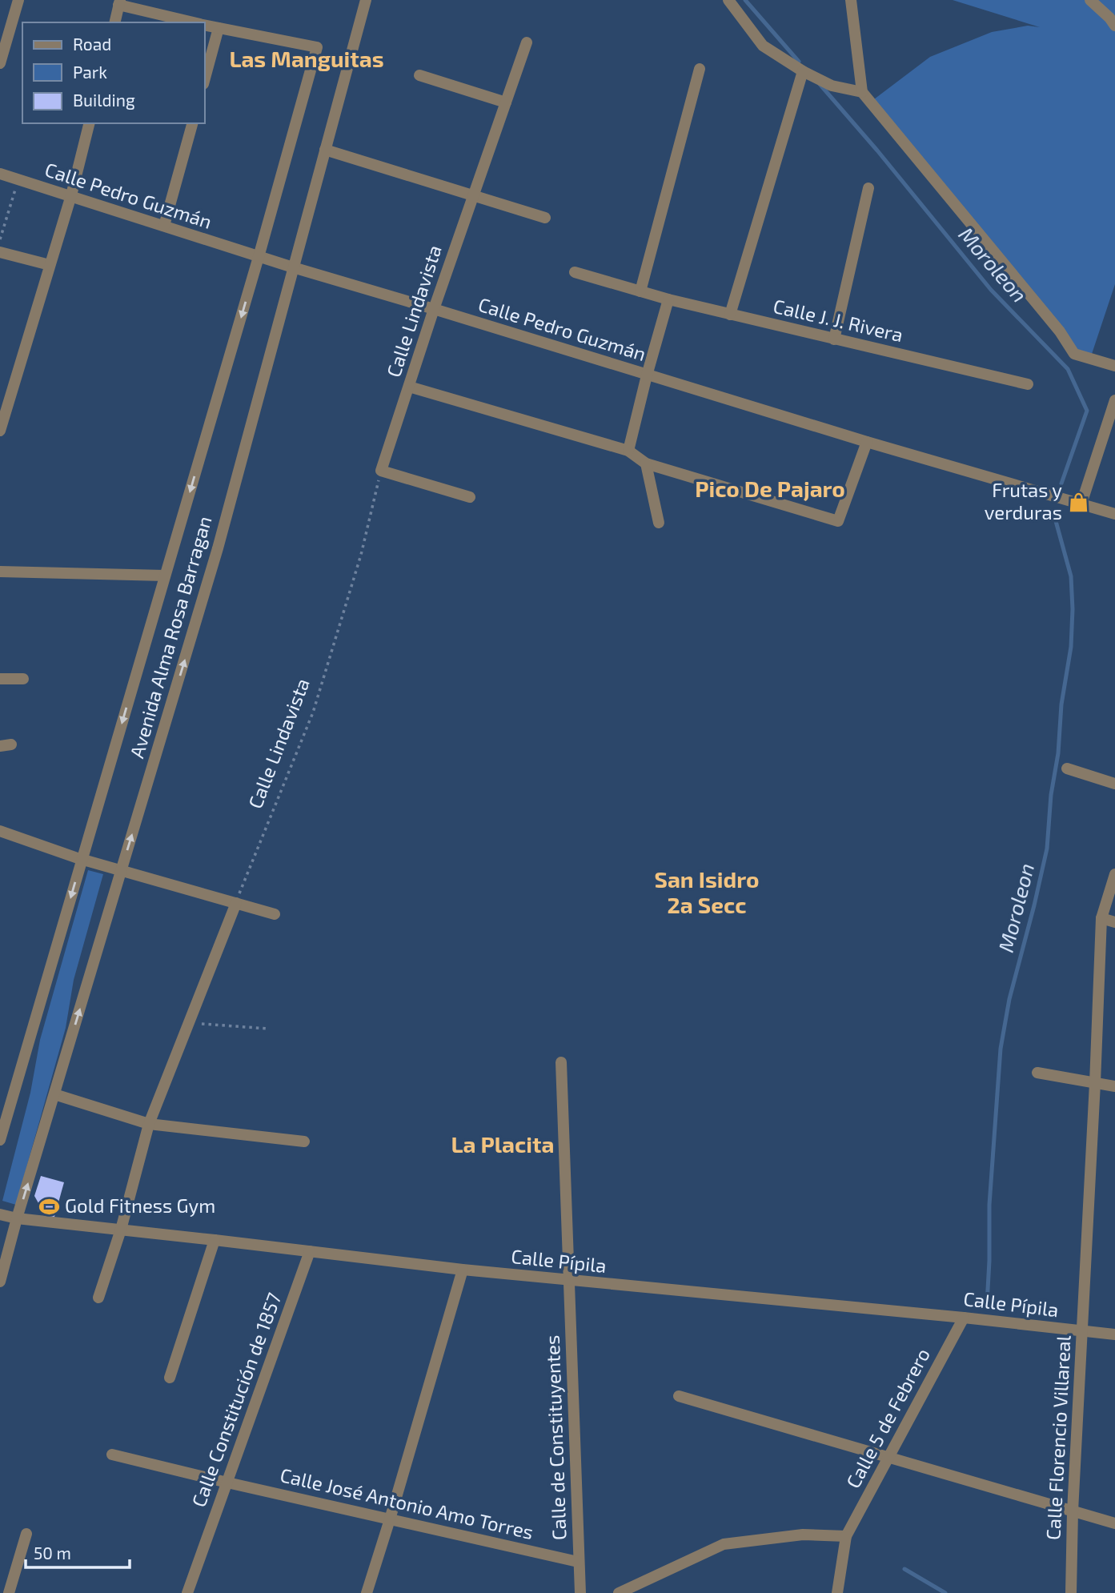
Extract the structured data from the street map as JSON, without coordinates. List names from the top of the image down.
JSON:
{
  "streets": {
    "street": [
      "Calle Pedro Guzmán",
      "Calle Lindavista",
      "Calle J. J. Rivera",
      "Avenida Alma Rosa Barragan",
      "Calle Pípila",
      "Calle Constitución de 1857",
      "Calle 5 de Febrero",
      "Calle de Constituyentes",
      "Calle Florencio Villareal",
      "Calle José Antonio Amo Torres"
    ]
  },
  "crossings": [
    ["Calle Pedro Guzmán", "Calle Lindavista"],
    ["Calle Pedro Guzmán", "Avenida Alma Rosa Barragan"],
    ["Avenida Alma Rosa Barragan", "Calle Pípila"],
    ["Calle Pípila", "Calle Constitución de 1857"],
    ["Calle Pípila", "Calle 5 de Febrero"],
    ["Calle Pípila", "Calle de Constituyentes"],
    ["Calle Pípila", "Calle Florencio Villareal"],
    ["Calle Constitución de 1857", "Calle José Antonio Amo Torres"],
    ["Calle de Constituyentes", "Calle José Antonio Amo Torres"]
  ],
  "districts": [
    "Las Manguitas",
    "Pico De Pajaro",
    "San Isidro 2a Secc",
    "La Placita"
  ],
  "water": ["Moroleon"],
  "places": {
    "shop": ["Frutas y verduras"],
    "sports": ["Gold Fitness Gym"]
  },
  "legend": ["Road", "Park", "Building"],
  "scale_bar": "50 m"
}
